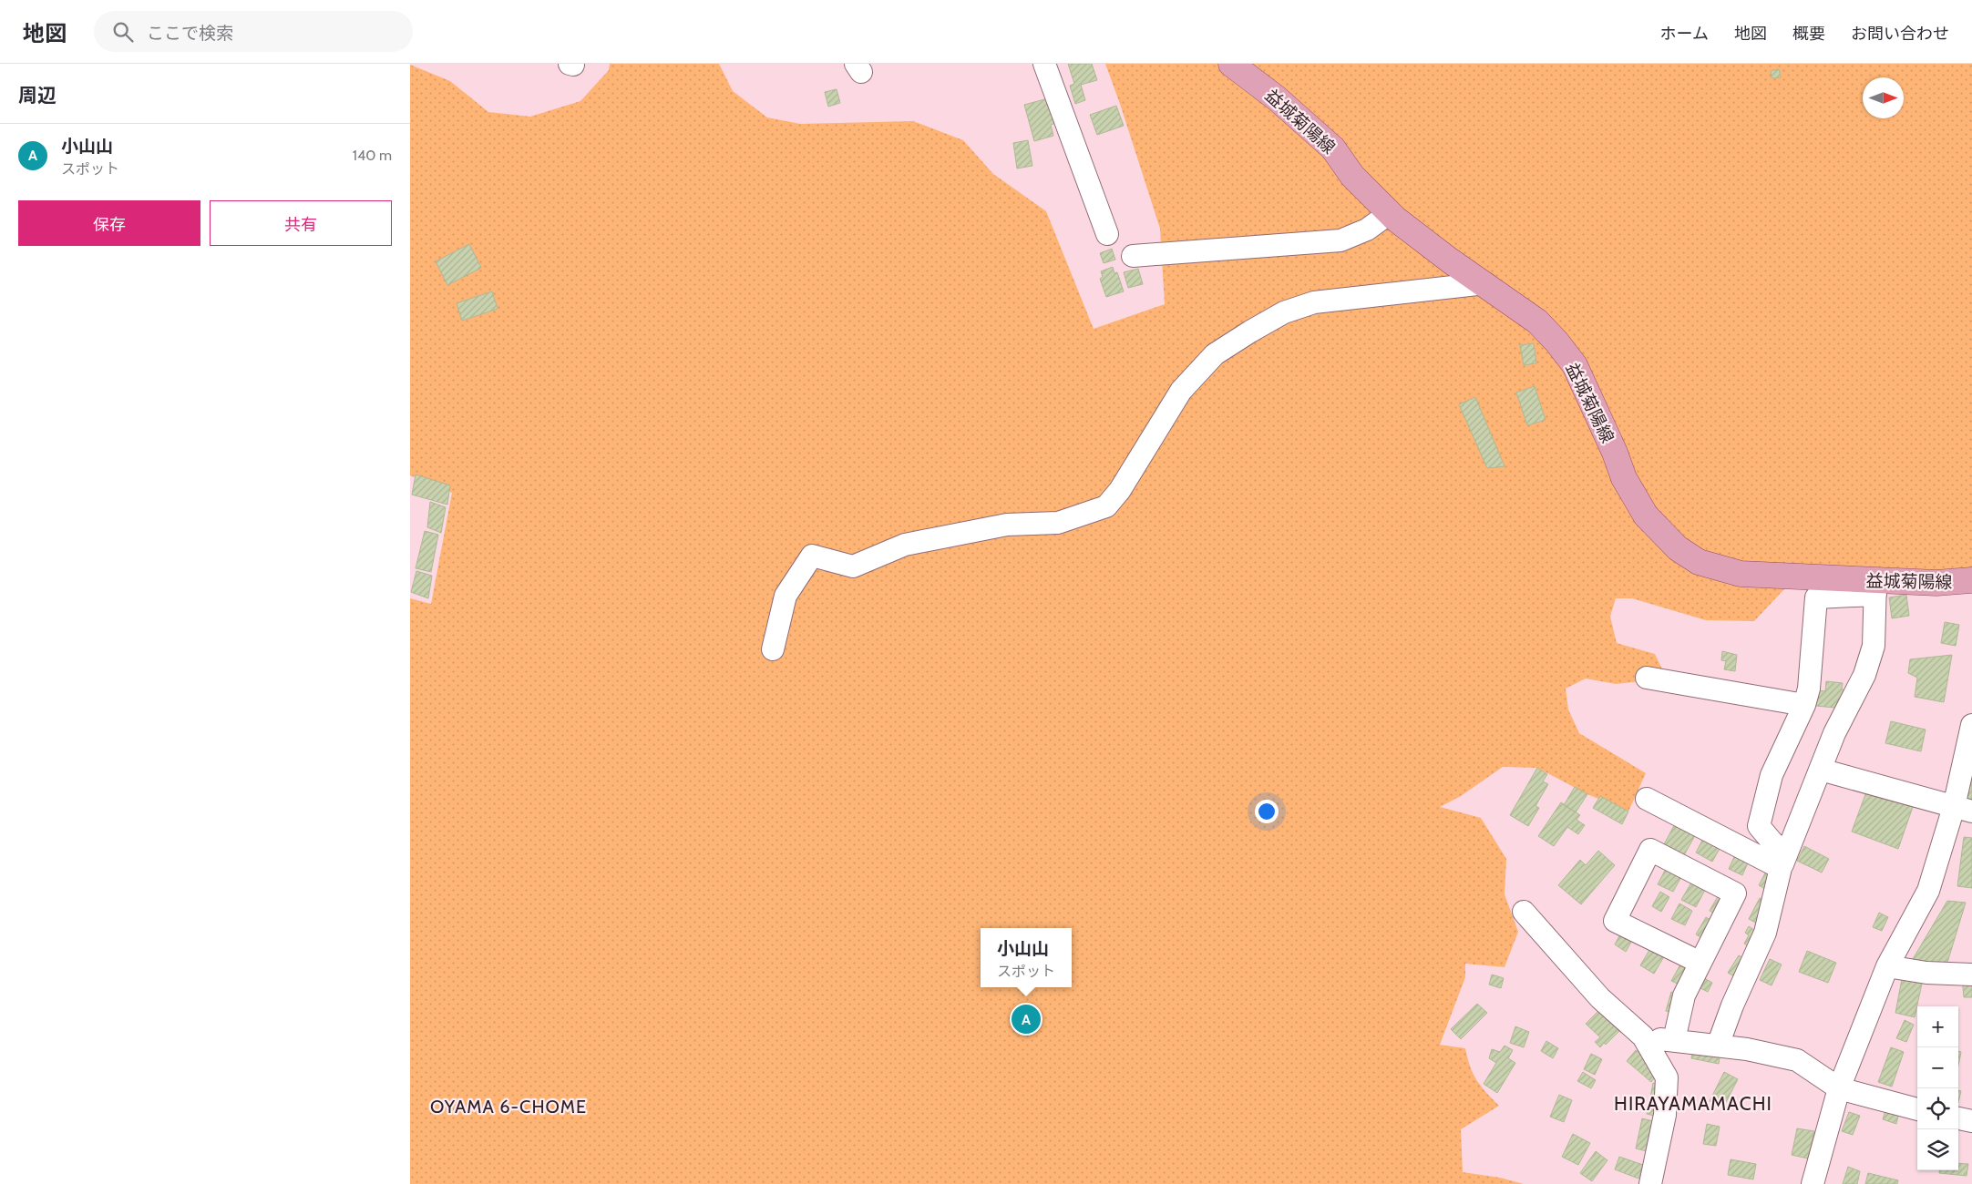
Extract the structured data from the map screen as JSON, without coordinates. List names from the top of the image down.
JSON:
{
  "streets": {
    "main road": ["益城菊陽線"]
  },
  "districts": ["HIRAYAMAMACHI", "OYAMA 6-CHOME"],
  "north": "right",
  "page": {
    "header": "地図",
    "search": "ここで検索",
    "nav": [
      "ホーム",
      "地図",
      "概要",
      "お問い合わせ"
    ],
    "heading": "周辺",
    "list": [
      {
        "mark": "A",
        "name": "小山山",
        "note": "スポット",
        "value": "140 m"
      }
    ],
    "buttons": ["保存", "共有"],
    "popup": ["小山山", "スポット"],
    "pins": "A",
    "map_buttons": ["+", "−"]
  }
}
